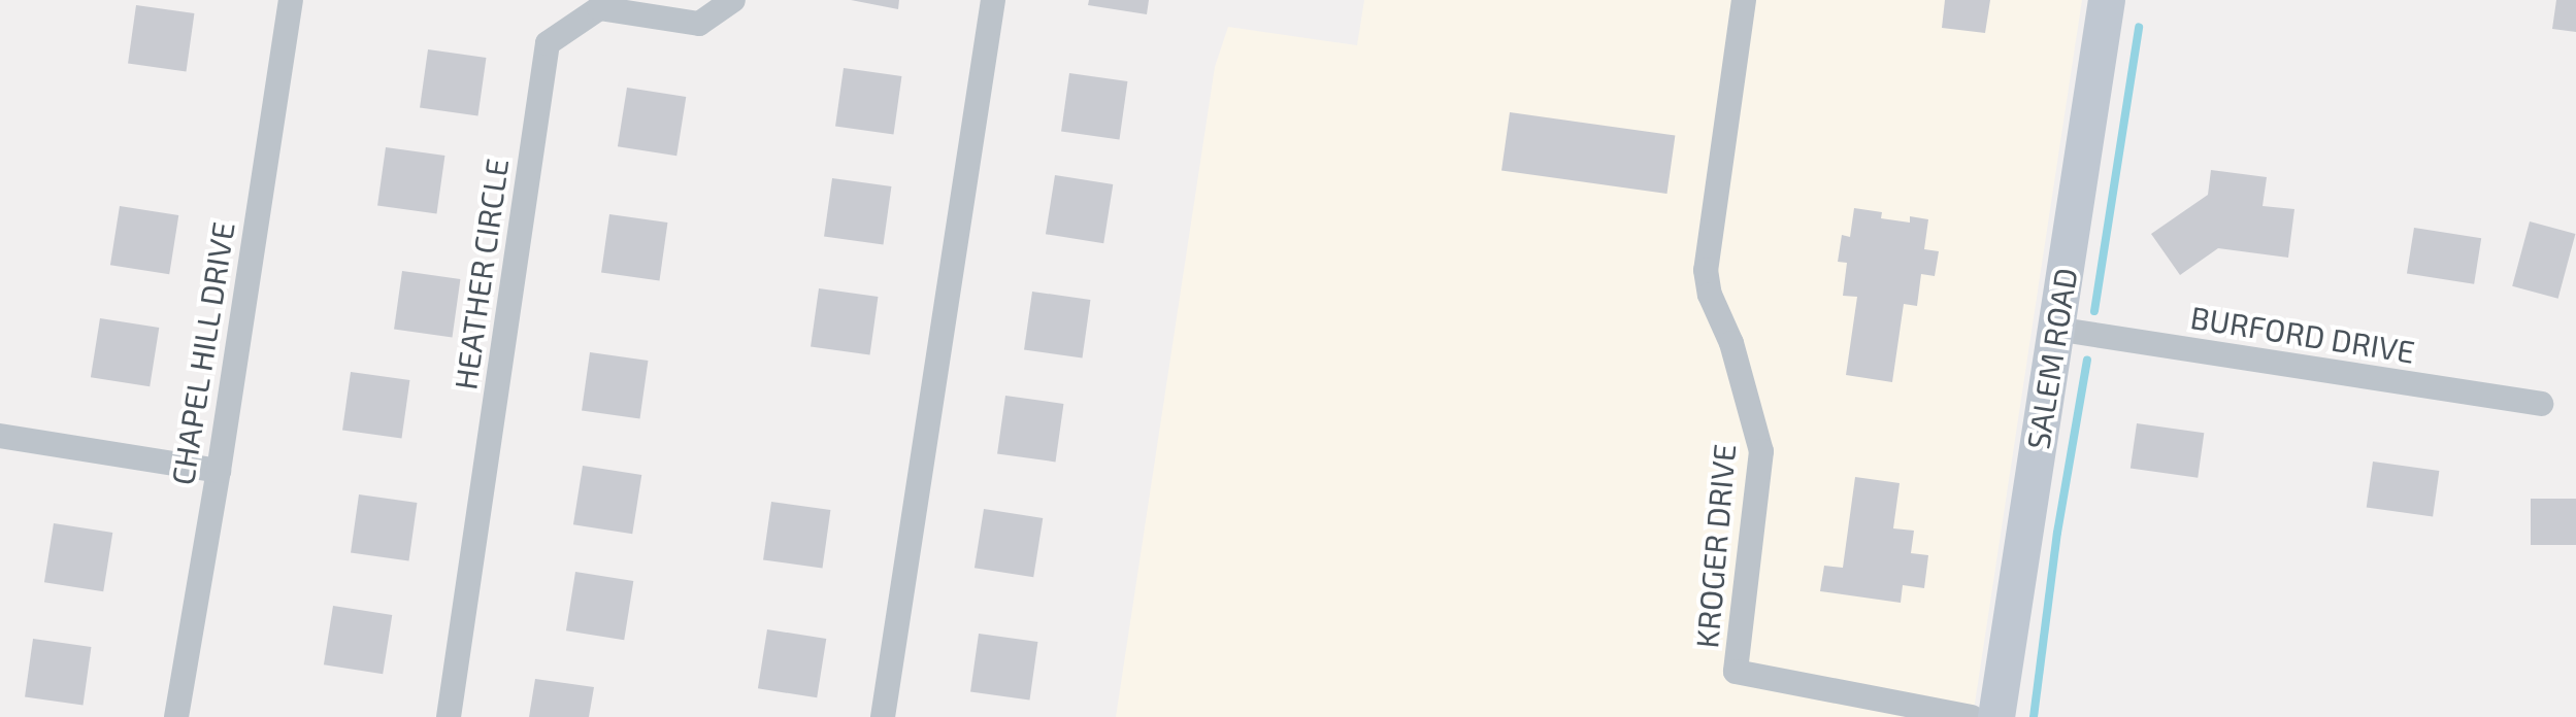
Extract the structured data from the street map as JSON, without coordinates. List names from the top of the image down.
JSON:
{
  "streets": {
    "main road": ["SALEM ROAD"],
    "street": [
      "HEATHER CIRCLE",
      "BURFORD DRIVE",
      "CHAPEL HILL DRIVE",
      "KROGER DRIVE"
    ]
  },
  "crossings": [
    ["BURFORD DRIVE", "SALEM ROAD"]
  ]
}
